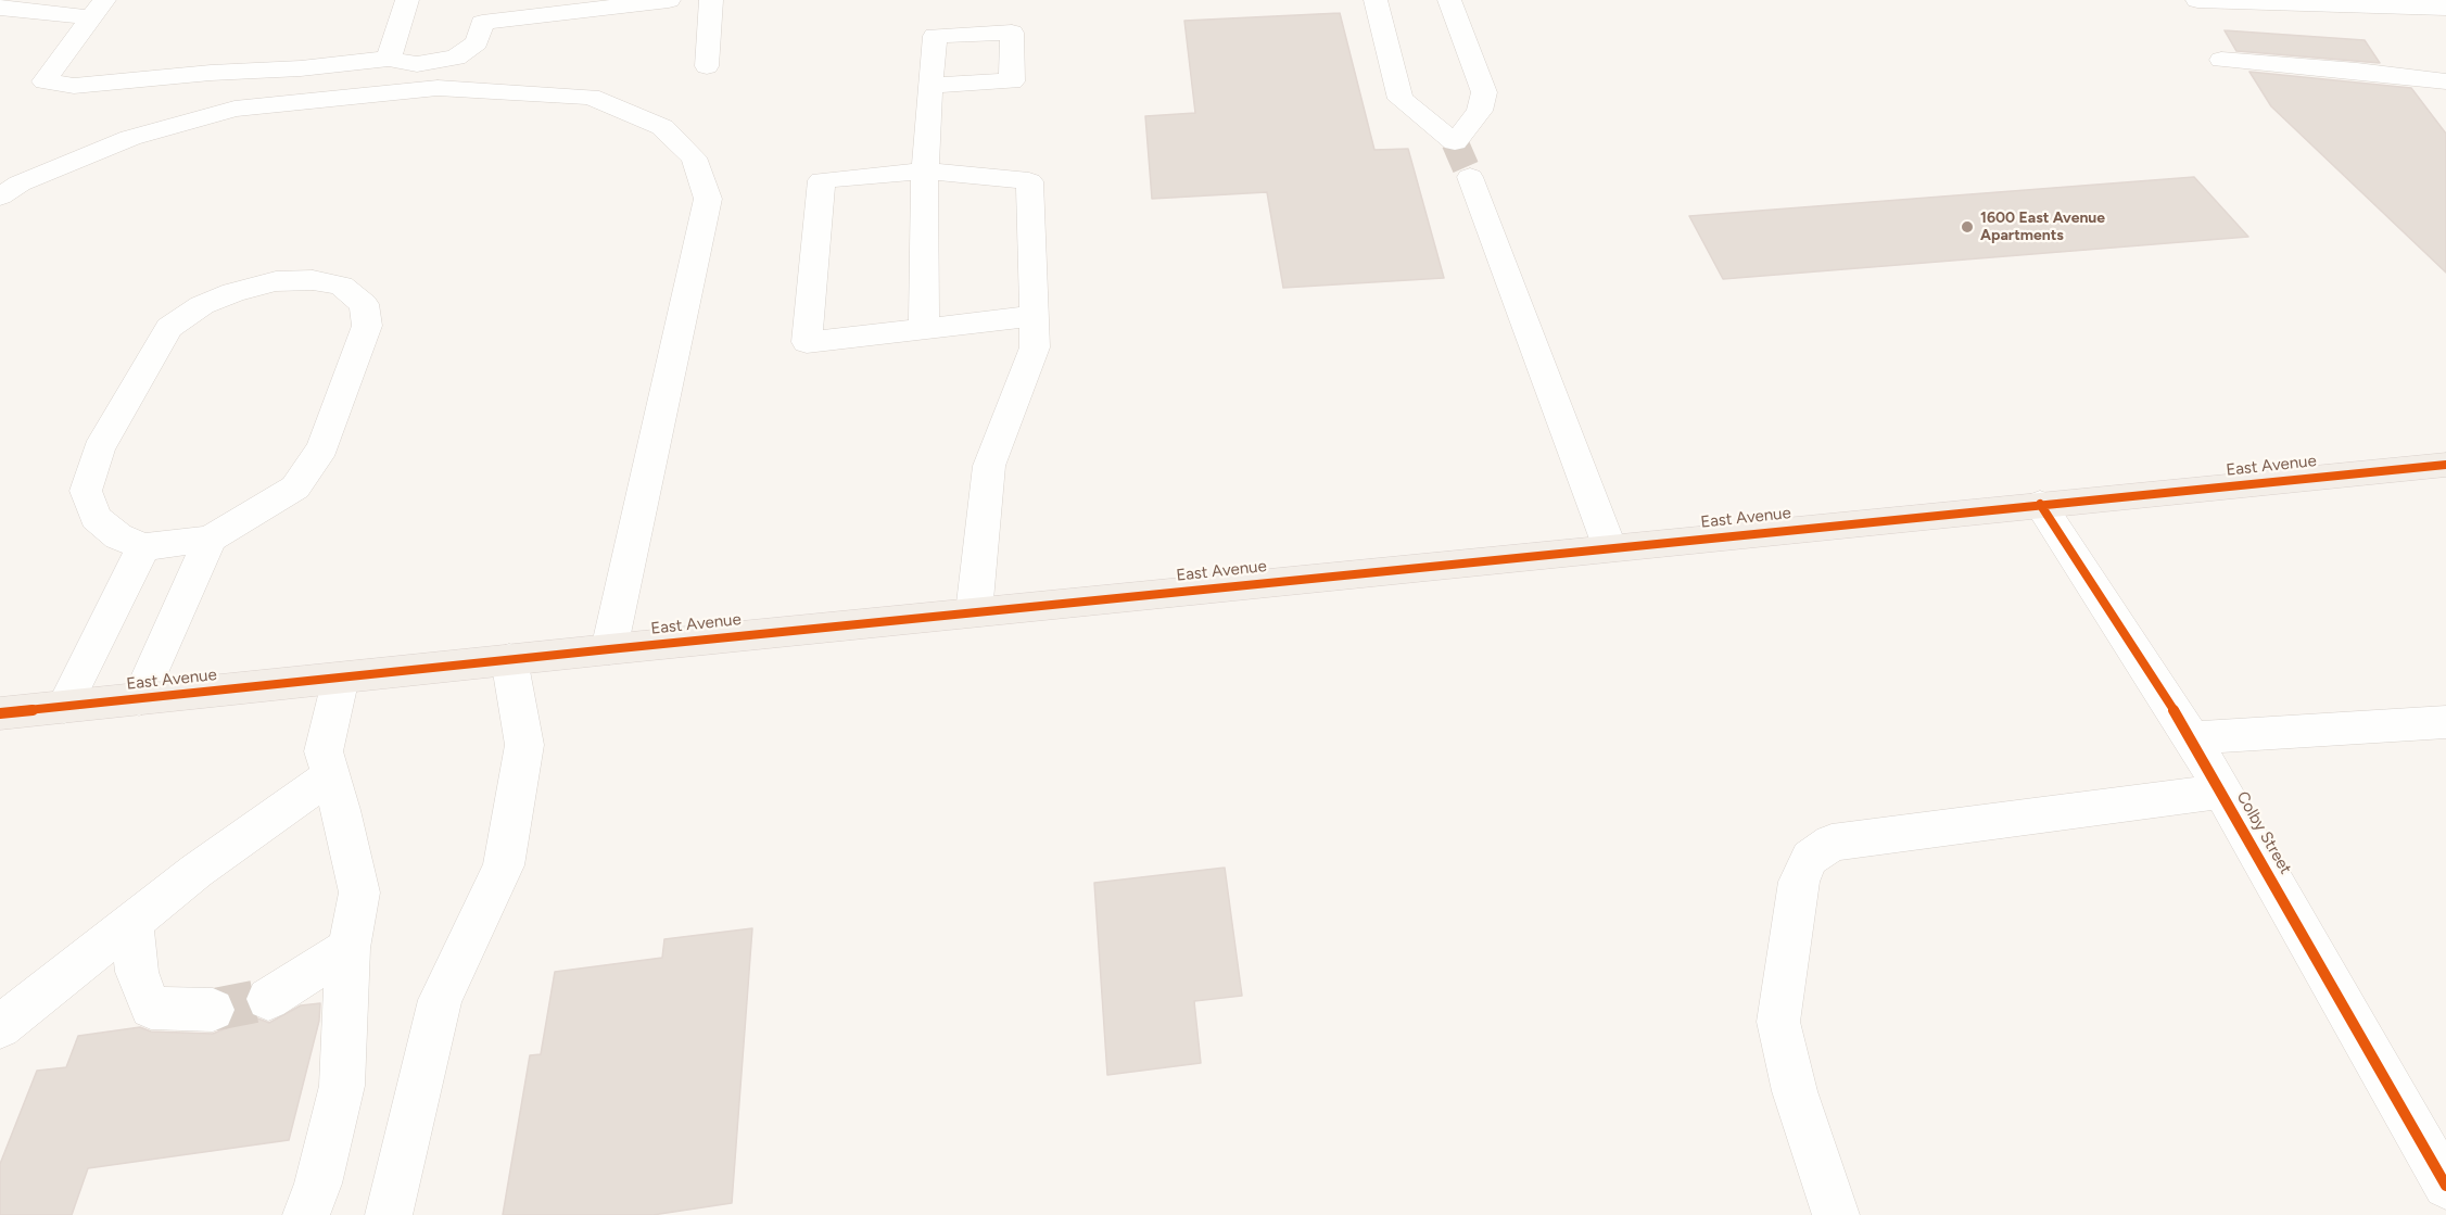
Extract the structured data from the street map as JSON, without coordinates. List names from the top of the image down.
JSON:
{
  "streets": {
    "main road": ["East Avenue"],
    "street": ["Colby Street"]
  },
  "crossings": [
    ["East Avenue", "Colby Street"]
  ],
  "places": ["1600 East Avenue Apartments"]
}
